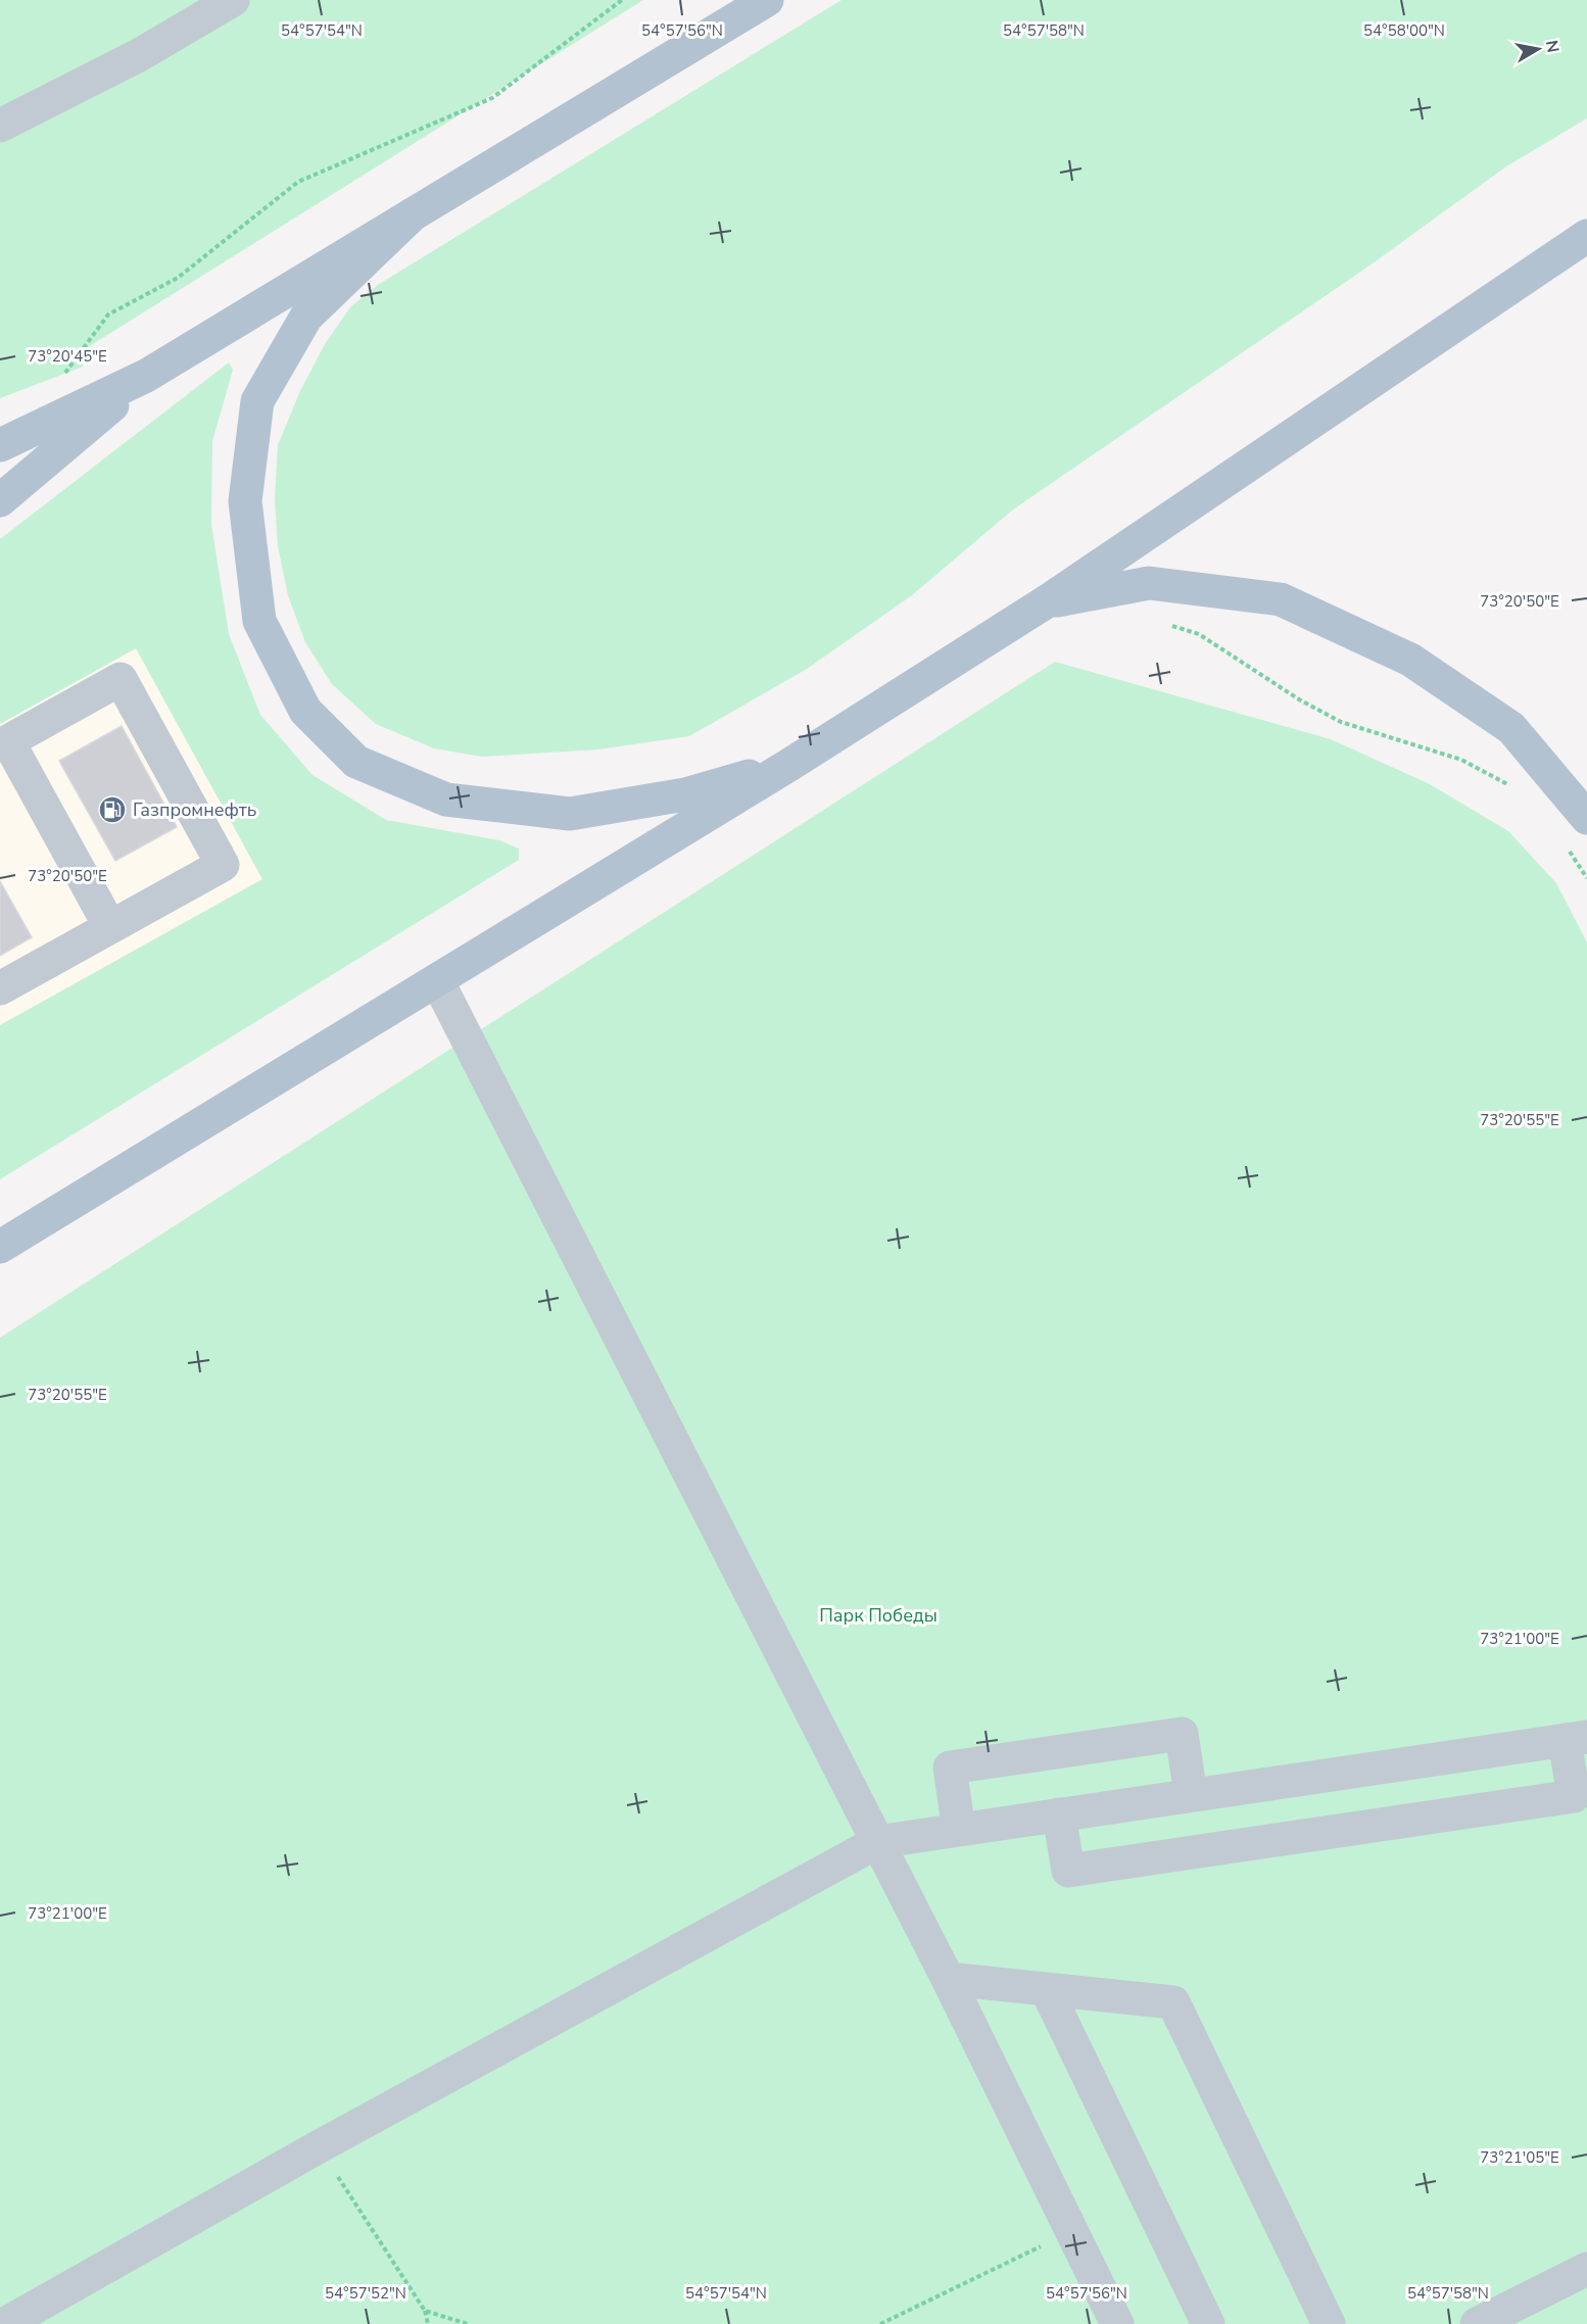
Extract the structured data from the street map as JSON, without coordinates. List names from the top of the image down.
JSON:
{
  "parks": ["Парк Победы"],
  "places": {
    "fuel station": ["Газпромнефть"]
  },
  "north": "right",
  "coordinates": [
    "54°57'54\"N",
    "54°57'56\"N",
    "54°57'58\"N",
    "54°58'00\"N",
    "73°20'45\"E",
    "73°20'50\"E",
    "73°20'55\"E",
    "73°21'00\"E",
    "73°21'05\"E",
    "54°57'52\"N"
  ]
}
